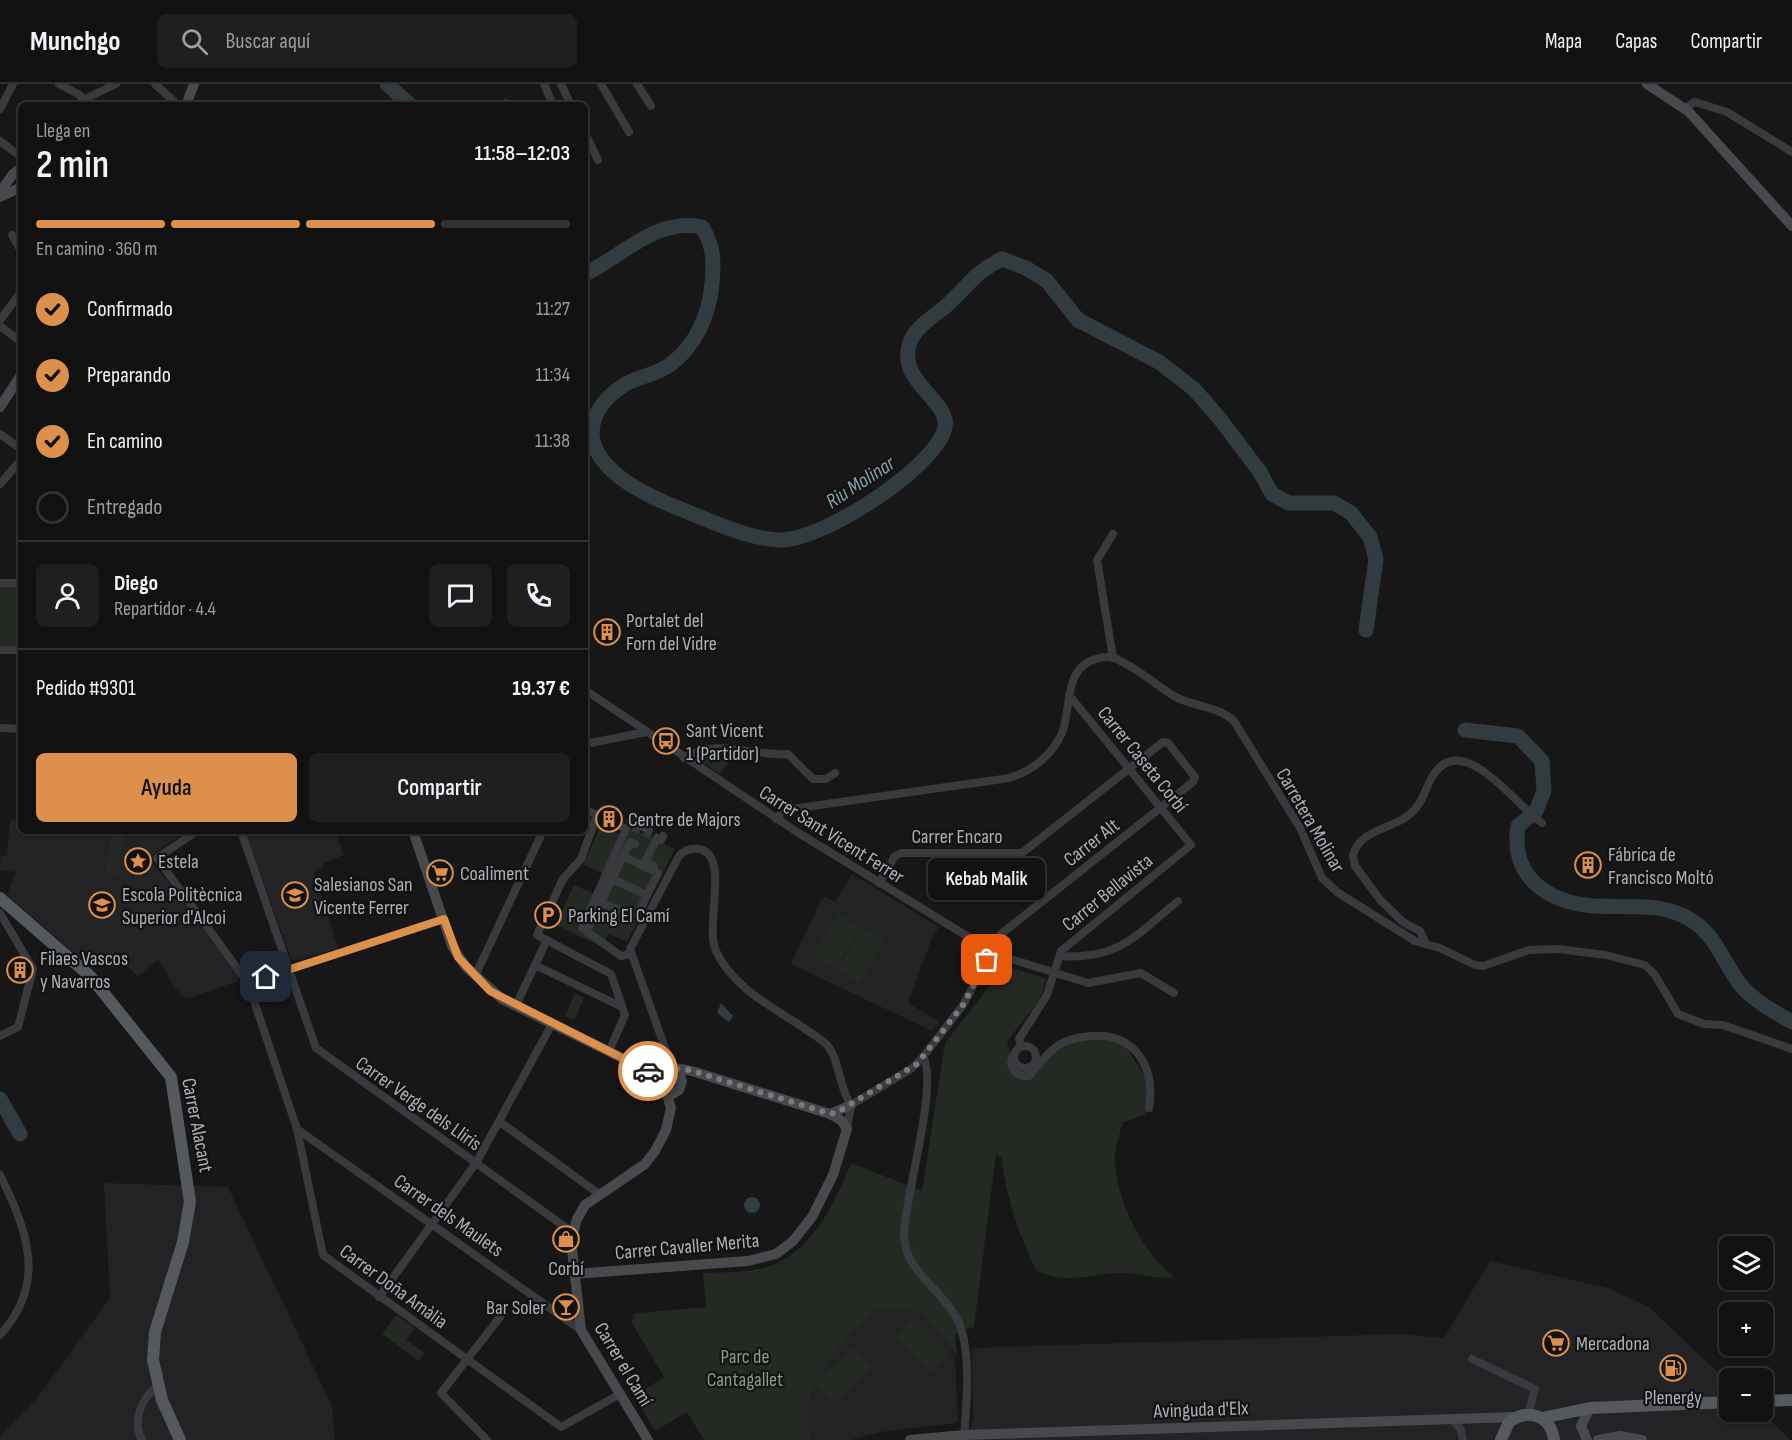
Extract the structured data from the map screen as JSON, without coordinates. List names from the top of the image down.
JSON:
{
  "streets": {
    "main road": ["Carrer Alacant"],
    "street": [
      "Carrer Caseta Corbí",
      "Carretera Molinar",
      "Carrer Sant Vicent Ferrer",
      "Carrer Encaro",
      "Carrer Alt",
      "Carrer Bellavista",
      "Carrer Verge dels Lliris",
      "Carrer dels Maulets",
      "Carrer Cavaller Merita",
      "Carrer Doña Amàlia",
      "Carrer el Camí",
      "Avinguda d'Elx"
    ]
  },
  "crossings": [
    ["Carrer Caseta Corbí", "Carrer Encaro"],
    ["Carrer Caseta Corbí", "Carrer Alt"],
    ["Carrer Caseta Corbí", "Carrer Bellavista"],
    ["Carrer Sant Vicent Ferrer", "Carrer Encaro"],
    ["Carrer Sant Vicent Ferrer", "Carrer Alt"],
    ["Carrer Sant Vicent Ferrer", "Carrer Bellavista"],
    ["Carrer Encaro", "Carrer Alt"],
    ["Carrer Alt", "Carrer Cavaller Merita"],
    ["Carrer Verge dels Lliris", "Carrer el Camí"],
    ["Carrer dels Maulets", "Carrer Doña Amàlia"],
    ["Carrer dels Maulets", "Carrer el Camí"],
    ["Carrer Cavaller Merita", "Carrer el Camí"],
    ["Carrer Doña Amàlia", "Carrer el Camí"]
  ],
  "water": ["Riu Molinar"],
  "parks": ["Parc de Cantagallet"],
  "places": {
    "building": [
      "Portalet del Forn del Vidre",
      "Centre de Majors",
      "Fábrica de Francisco Moltó",
      "Filaes Vascos y Navarros"
    ],
    "bus stop": ["Sant Vicent 1 (Partidor)"],
    "place": ["Estela"],
    "supermarket": ["Coaliment", "Mercadona"],
    "school or university": ["Salesianos San Vicente Ferrer", "Escola Politècnica Superior d'Alcoi"],
    "parking": ["Parking El Camí"],
    "other": ["Kebab Malik"],
    "shop": ["Corbí"],
    "bar": ["Bar Soler"],
    "fuel station": ["Plenergy"]
  },
  "page": {
    "header": "Munchgo",
    "search": "Buscar aquí",
    "nav": ["Mapa", "Capas", "Compartir"],
    "heading": ["2 min", "Llega en", "11:58–12:03"],
    "panel": [
      "Diego",
      "Repartidor · 4.4",
      "Pedido #9301",
      "19.37 €"
    ],
    "bar": "En camino · 360 m",
    "list": [
      ["Confirmado", "11:27"],
      ["Preparando", "11:34"],
      ["En camino", "11:38"],
      "Entregado"
    ],
    "buttons": ["Ayuda", "Compartir"],
    "bubble": "Kebab Malik",
    "map_buttons": ["+", "−"]
  }
}
